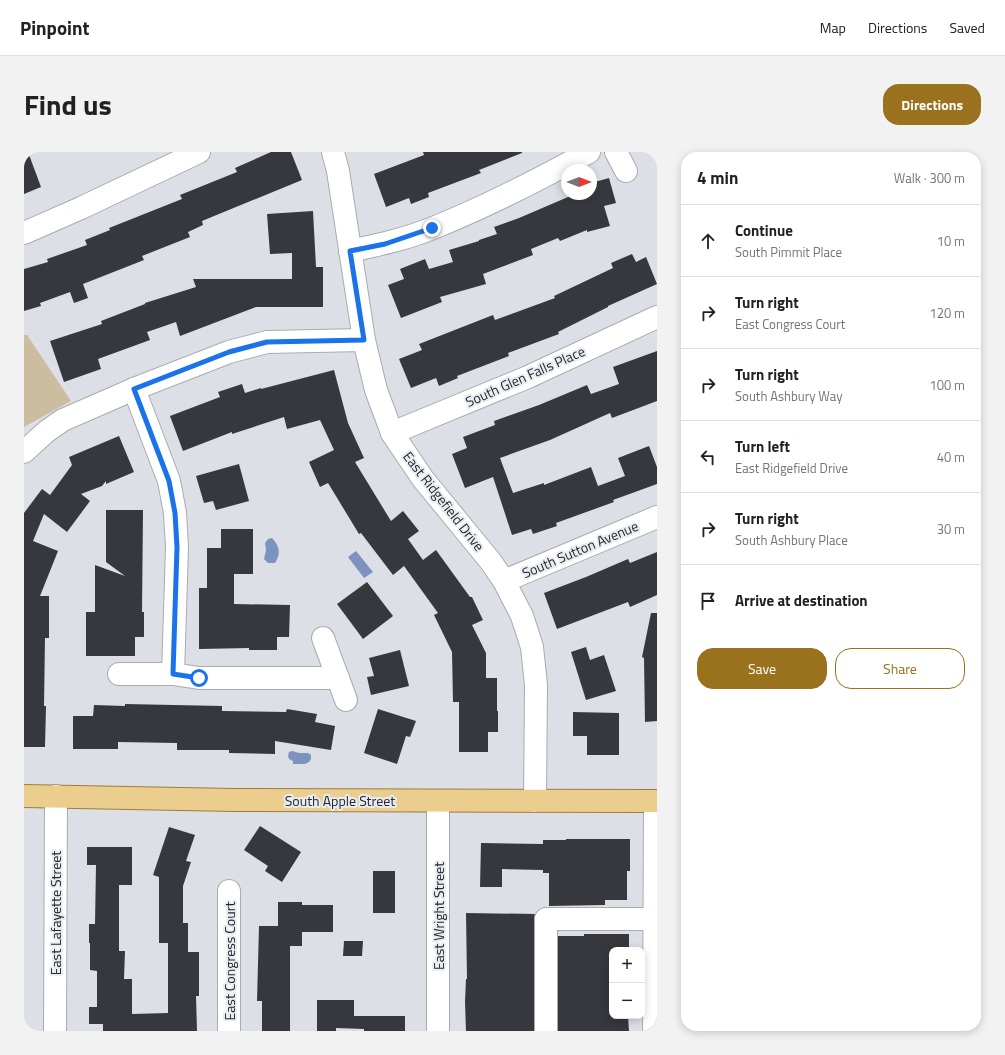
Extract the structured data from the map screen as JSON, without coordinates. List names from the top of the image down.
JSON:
{
  "streets": {
    "main road": ["South Apple Street"],
    "street": [
      "South Glen Falls Place",
      "East Ridgefield Drive",
      "South Sutton Avenue",
      "East Lafayette Street",
      "East Wright Street",
      "East Congress Court"
    ]
  },
  "crossings": [
    ["South Glen Falls Place", "East Ridgefield Drive"],
    ["East Ridgefield Drive", "South Sutton Avenue"],
    ["East Ridgefield Drive", "South Apple Street"],
    ["South Apple Street", "East Lafayette Street"],
    ["South Apple Street", "East Wright Street"]
  ],
  "north": "right",
  "page": {
    "header": "Pinpoint",
    "nav": ["Map", "Directions", "Saved"],
    "title": "Find us",
    "buttons": [
      "Directions",
      ["Save", "Share"]
    ],
    "heading": ["4 min", "Walk · 300 m"],
    "list": [
      ["Continue", "South Pimmit Place", "10 m"],
      ["Turn right", "East Congress Court", "120 m"],
      ["Turn right", "South Ashbury Way", "100 m"],
      ["Turn left", "East Ridgefield Drive", "40 m"],
      ["Turn right", "South Ashbury Place", "30 m"],
      "Arrive at destination"
    ],
    "map_buttons": ["+", "−"]
  }
}
